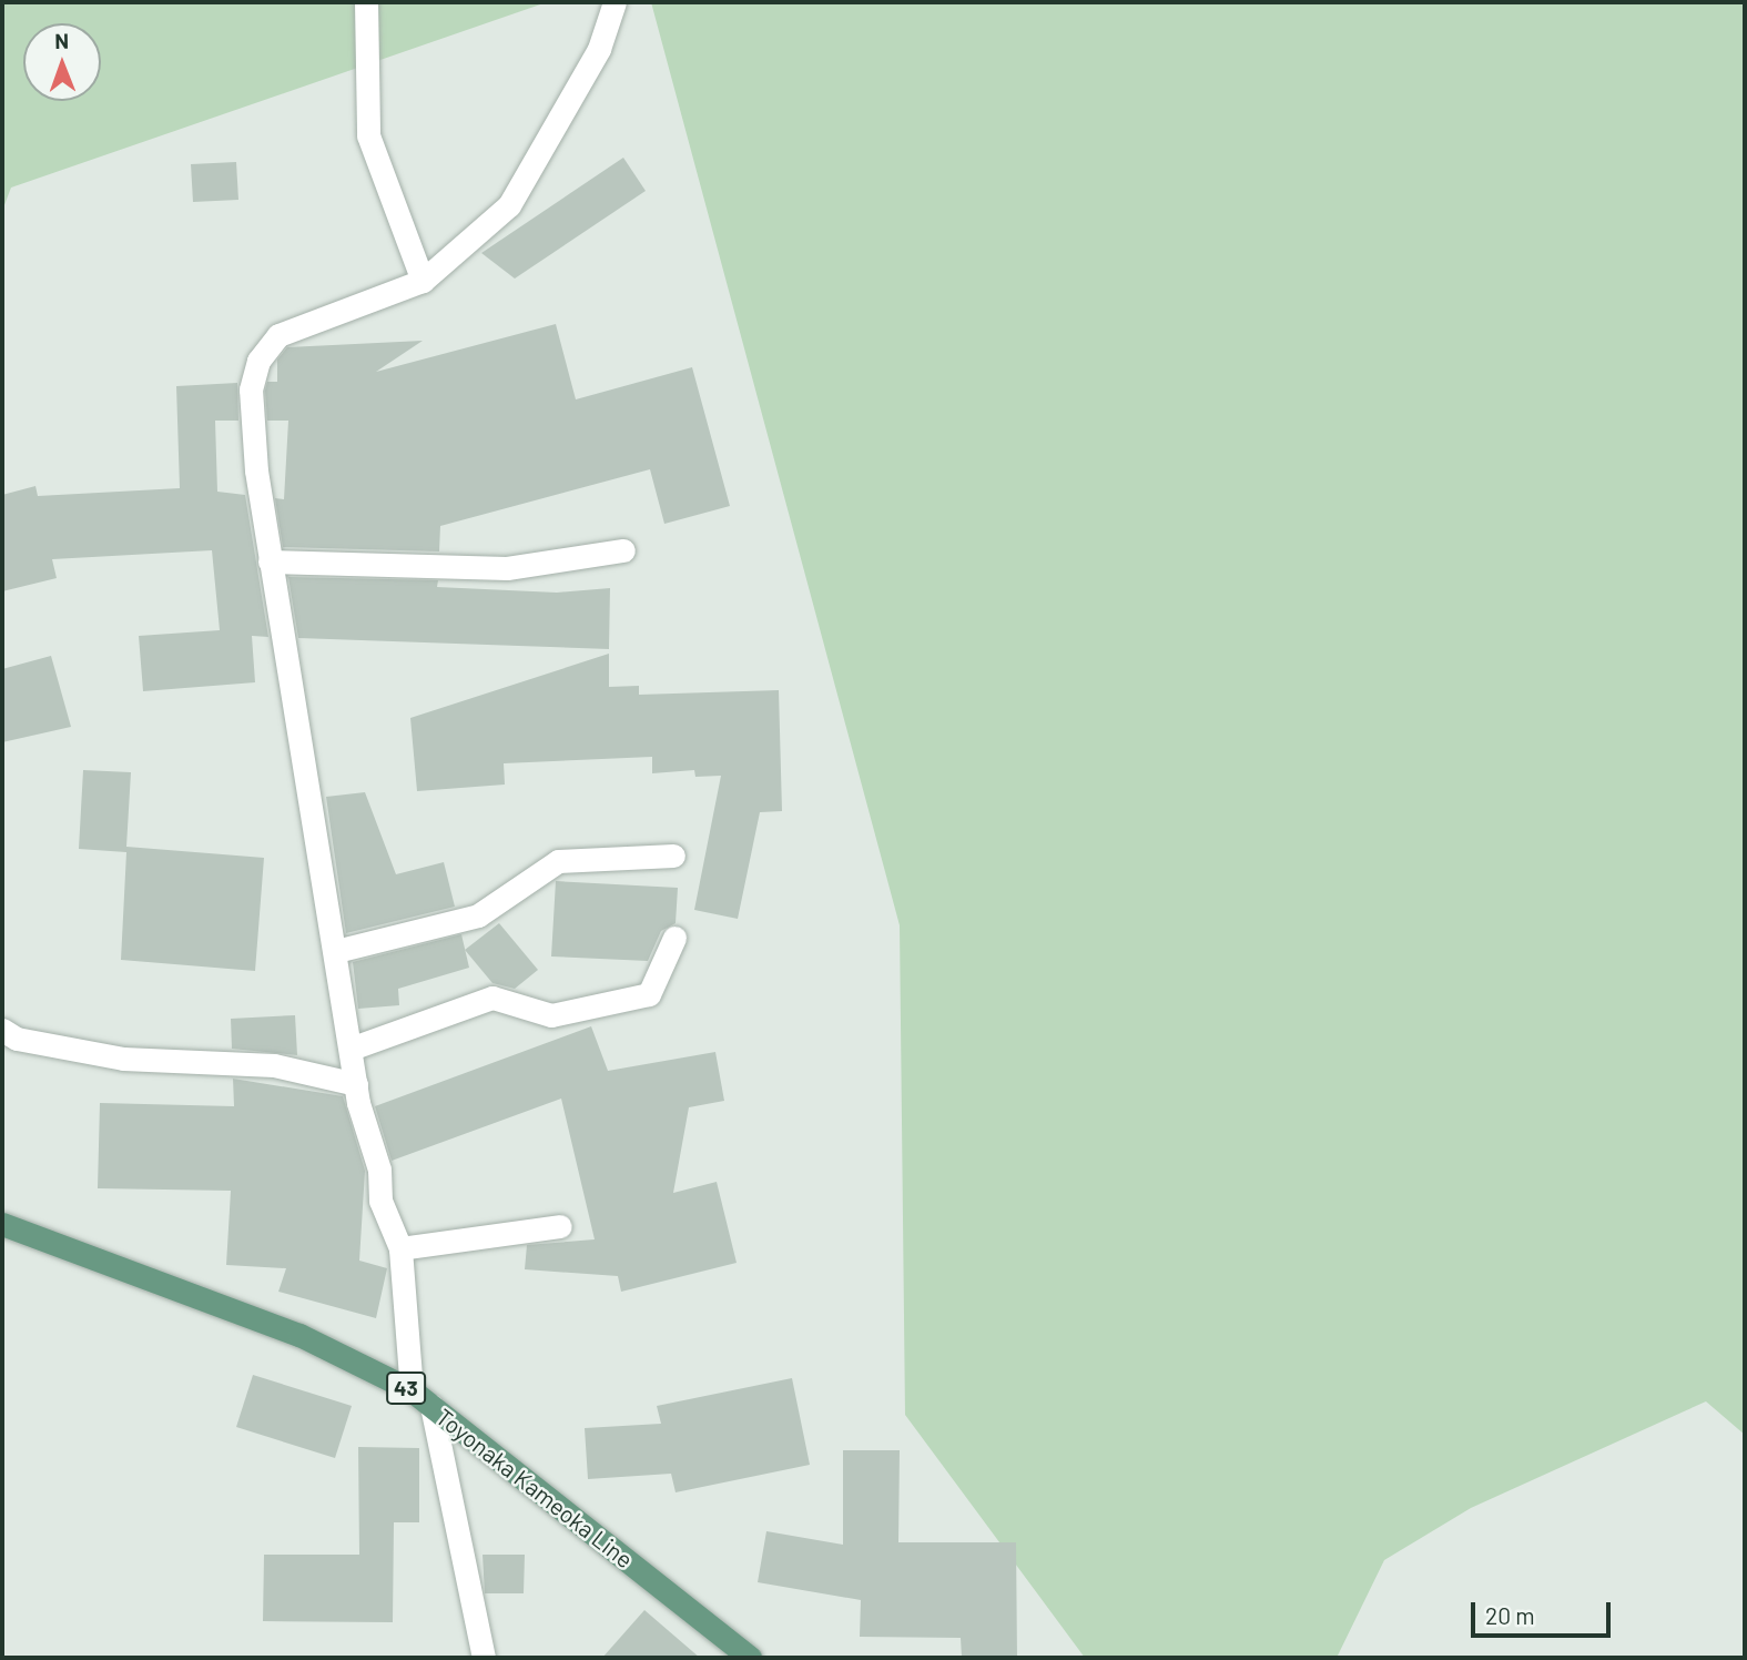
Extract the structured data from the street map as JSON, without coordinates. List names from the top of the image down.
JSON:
{
  "streets": {
    "main road": ["43", "Toyonaka Kameoka Line"]
  },
  "scale_bar": "20 m",
  "north": "top"
}
